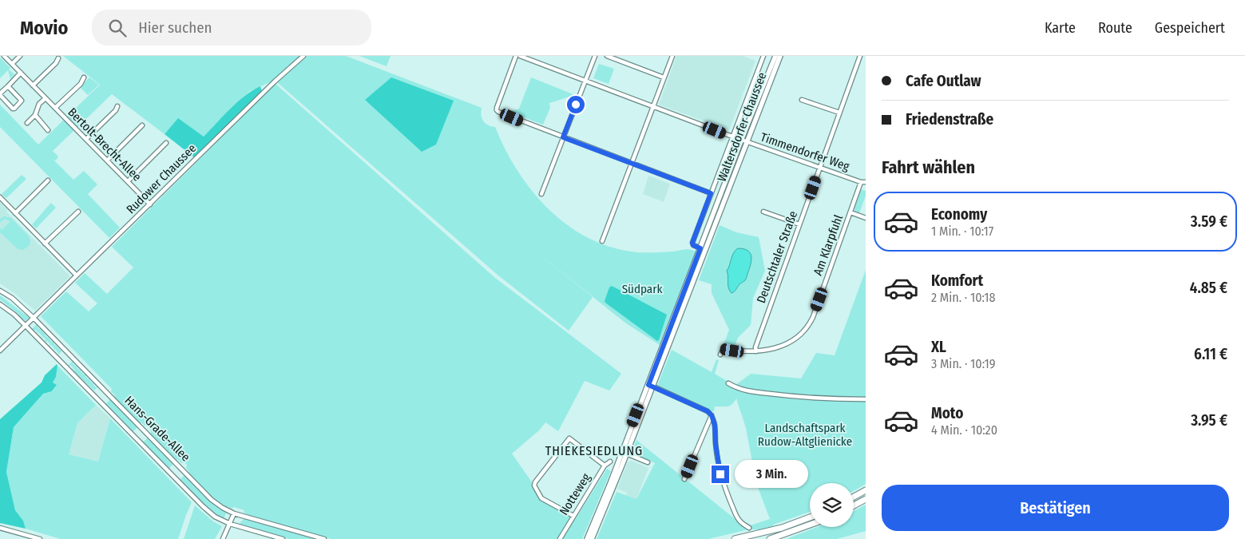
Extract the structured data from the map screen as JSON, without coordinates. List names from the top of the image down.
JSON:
{
  "streets": {
    "main road": ["Waltersdorfer Chaussee"],
    "street": [
      "Bertolt-Brecht-Allee",
      "Timmendorfer Weg",
      "Rudower Chaussee",
      "Am Klarpfuhl",
      "Deutschtaler Straße",
      "Hans-Grade-Allee",
      "Notteweg"
    ]
  },
  "crossings": [
    ["Waltersdorfer Chaussee", "Timmendorfer Weg"],
    ["Bertolt-Brecht-Allee", "Rudower Chaussee"],
    ["Timmendorfer Weg", "Am Klarpfuhl"],
    ["Timmendorfer Weg", "Deutschtaler Straße"],
    ["Rudower Chaussee", "Hans-Grade-Allee"],
    ["Am Klarpfuhl", "Deutschtaler Straße"]
  ],
  "districts": ["THIEKESIEDLUNG"],
  "parks": ["Südpark", "Landschaftspark Rudow-Altglienicke"],
  "page": {
    "header": "Movio",
    "search": "Hier suchen",
    "nav": ["Karte", "Route", "Gespeichert"],
    "banner": ["Cafe Outlaw", "Friedenstraße"],
    "heading": "Fahrt wählen",
    "list": [
      {
        "name": "Economy",
        "note": "1 Min. · 10:17",
        "value": "3.59 €"
      },
      {
        "name": "Komfort",
        "note": "2 Min. · 10:18",
        "value": "4.85 €"
      },
      {
        "name": "XL",
        "note": "3 Min. · 10:19",
        "value": "6.11 €"
      },
      {
        "name": "Moto",
        "note": "4 Min. · 10:20",
        "value": "3.95 €"
      }
    ],
    "bubble": "3 Min.",
    "buttons": "Bestätigen"
  }
}
